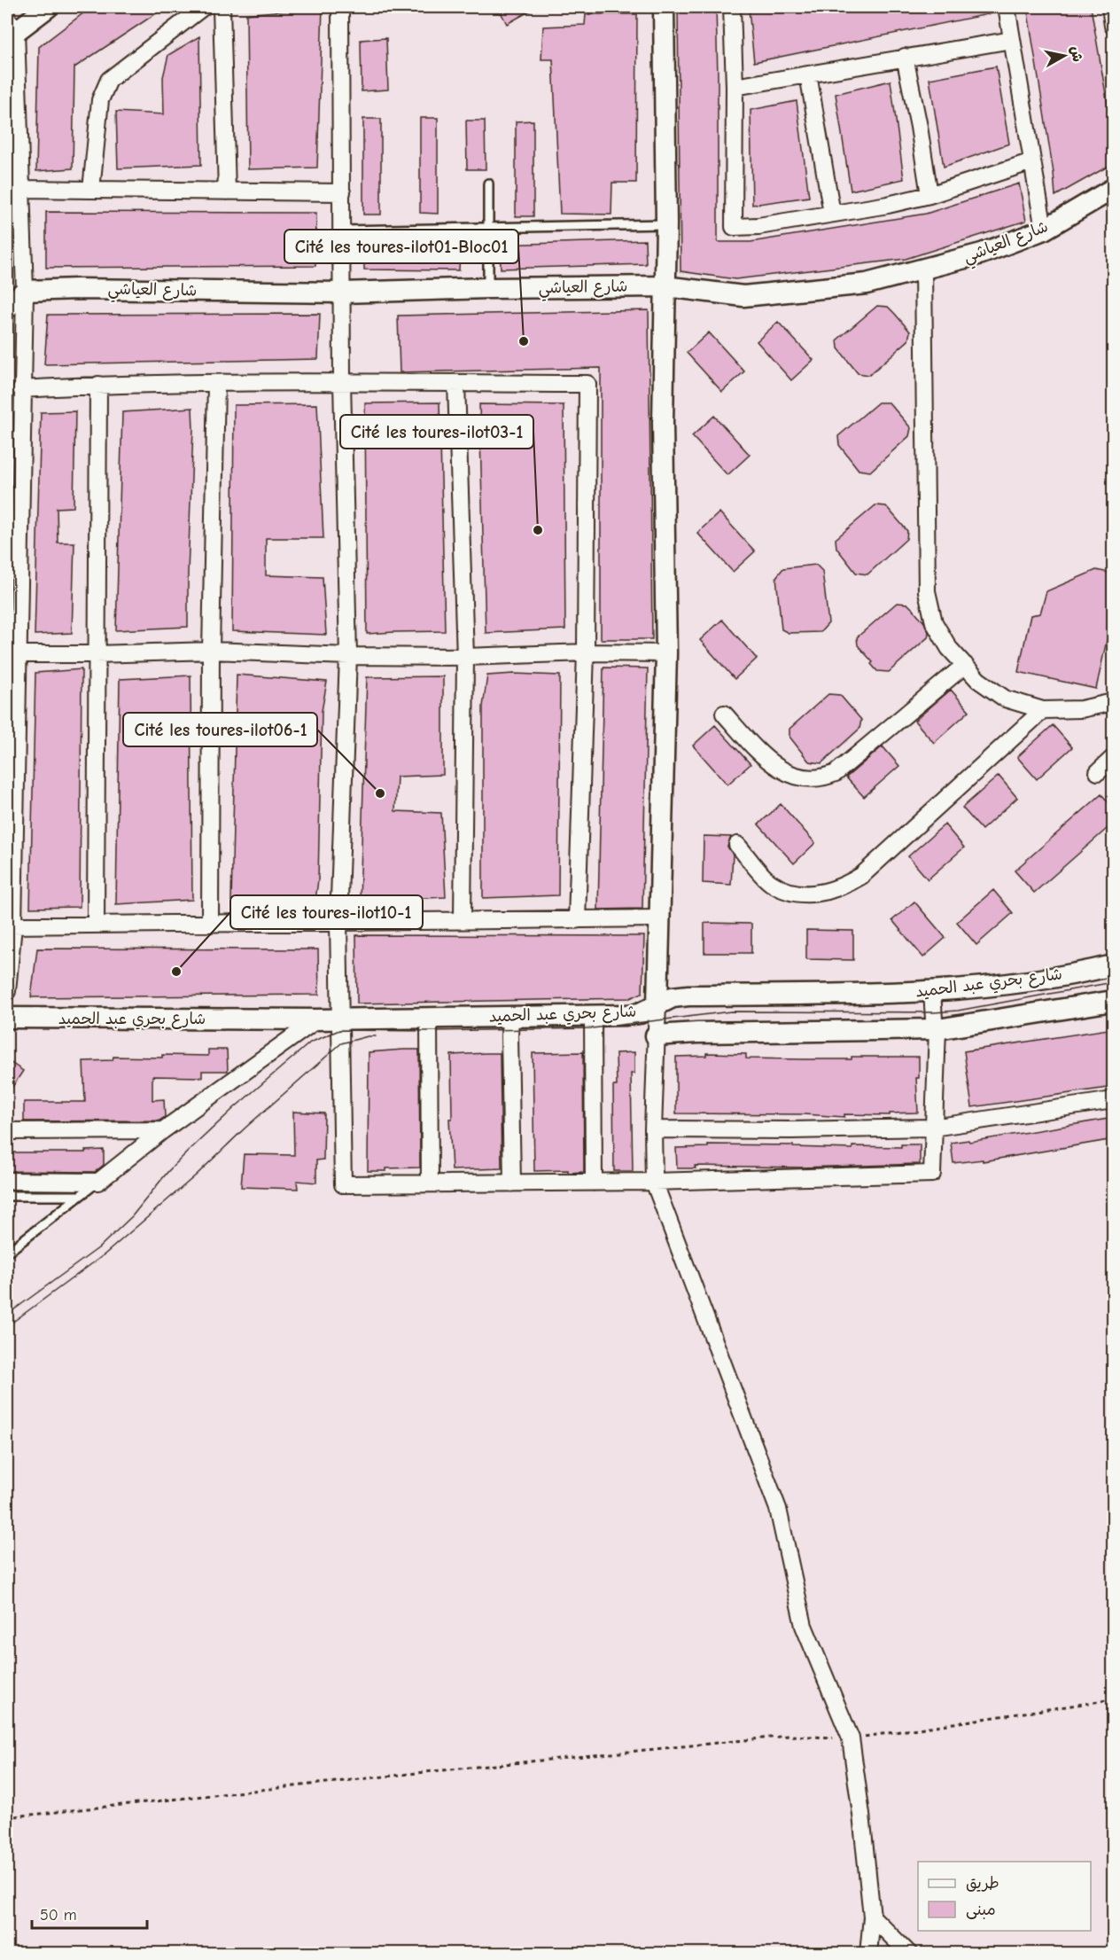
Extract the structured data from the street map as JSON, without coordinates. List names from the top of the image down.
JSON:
{
  "streets": {
    "street": ["شارع العياشي", "شارع بحري عبد الحميد"]
  },
  "places": [
    "Cité les toures-ilot01-Bloc01",
    "Cité les toures-ilot03-1",
    "Cité les toures-ilot06-1",
    "Cité les toures-ilot10-1"
  ],
  "legend": ["طريق", "مبنى"],
  "scale_bar": "50 m",
  "north": "right"
}
